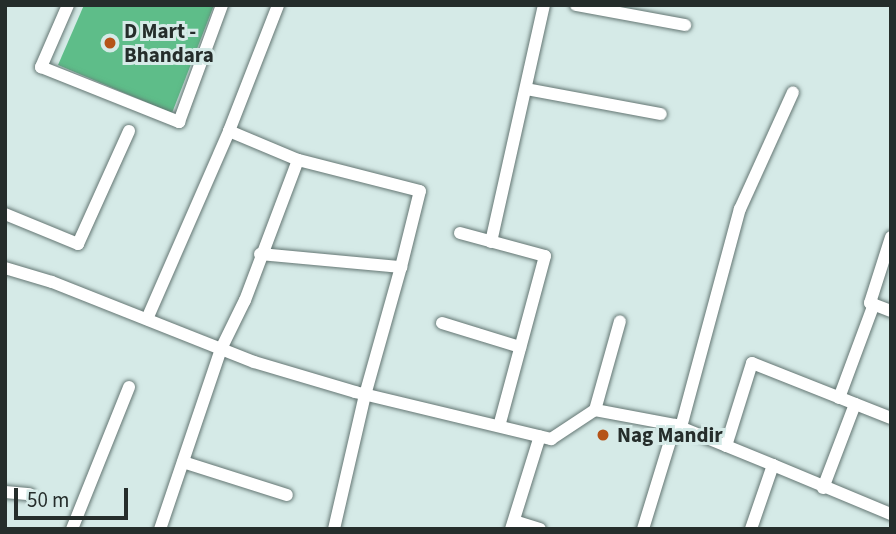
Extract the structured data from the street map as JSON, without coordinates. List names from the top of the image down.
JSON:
{
  "places": ["D Mart - Bhandara", "Nag Mandir"],
  "scale_bar": "50 m"
}
